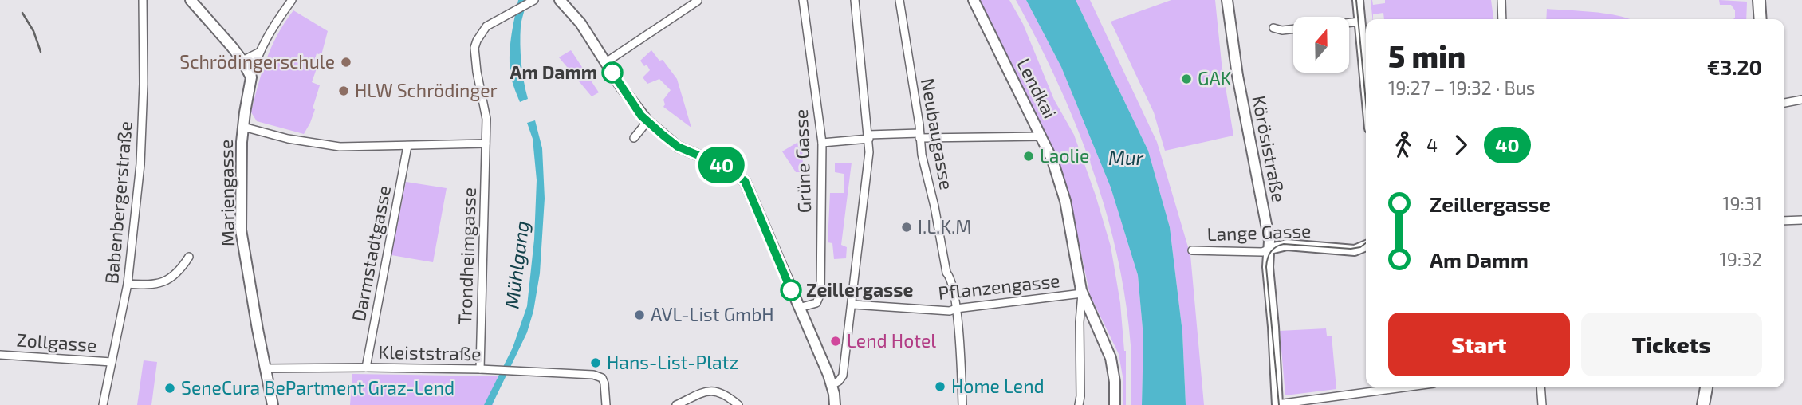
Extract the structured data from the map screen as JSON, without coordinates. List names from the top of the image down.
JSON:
{
  "streets": {
    "main road": [
      "Lendkai",
      "Körösistraße",
      "Mariengasse",
      "Lange Gasse"
    ],
    "street": [
      "Neubaugasse",
      "Grüne Gasse",
      "Babenbergerstraße",
      "Darmstadtgasse",
      "Trondheimgasse",
      "Pflanzengasse",
      "Zollgasse",
      "Kleiststraße"
    ]
  },
  "crossings": [
    ["Lendkai", "Pflanzengasse"],
    ["Neubaugasse", "Pflanzengasse"],
    ["Körösistraße", "Lange Gasse"],
    ["Mariengasse", "Kleiststraße"],
    ["Babenbergerstraße", "Zollgasse"],
    ["Darmstadtgasse", "Kleiststraße"],
    ["Trondheimgasse", "Kleiststraße"]
  ],
  "water": ["Mur", "Mühlgang"],
  "places": [
    "Schrödingerschule",
    "Am Damm",
    "GAK",
    "HLW Schrödinger",
    "Laolie",
    "I.L.K.M",
    "Zeillergasse",
    "AVL-List GmbH",
    "Lend Hotel",
    "Hans-List-Platz",
    "Home Lend",
    "SeneCura BePartment Graz-Lend"
  ],
  "lines": ["bus line 40"],
  "north": "top",
  "page": {
    "on_map": "40",
    "heading": ["5 min", "19:27 – 19:32 · Bus", "€3.20"],
    "legs": ["4", "40"],
    "list": [
      {
        "name": "Zeillergasse",
        "value": "19:31"
      },
      {
        "name": "Am Damm",
        "value": "19:32"
      }
    ],
    "buttons": ["Start", "Tickets"]
  }
}
